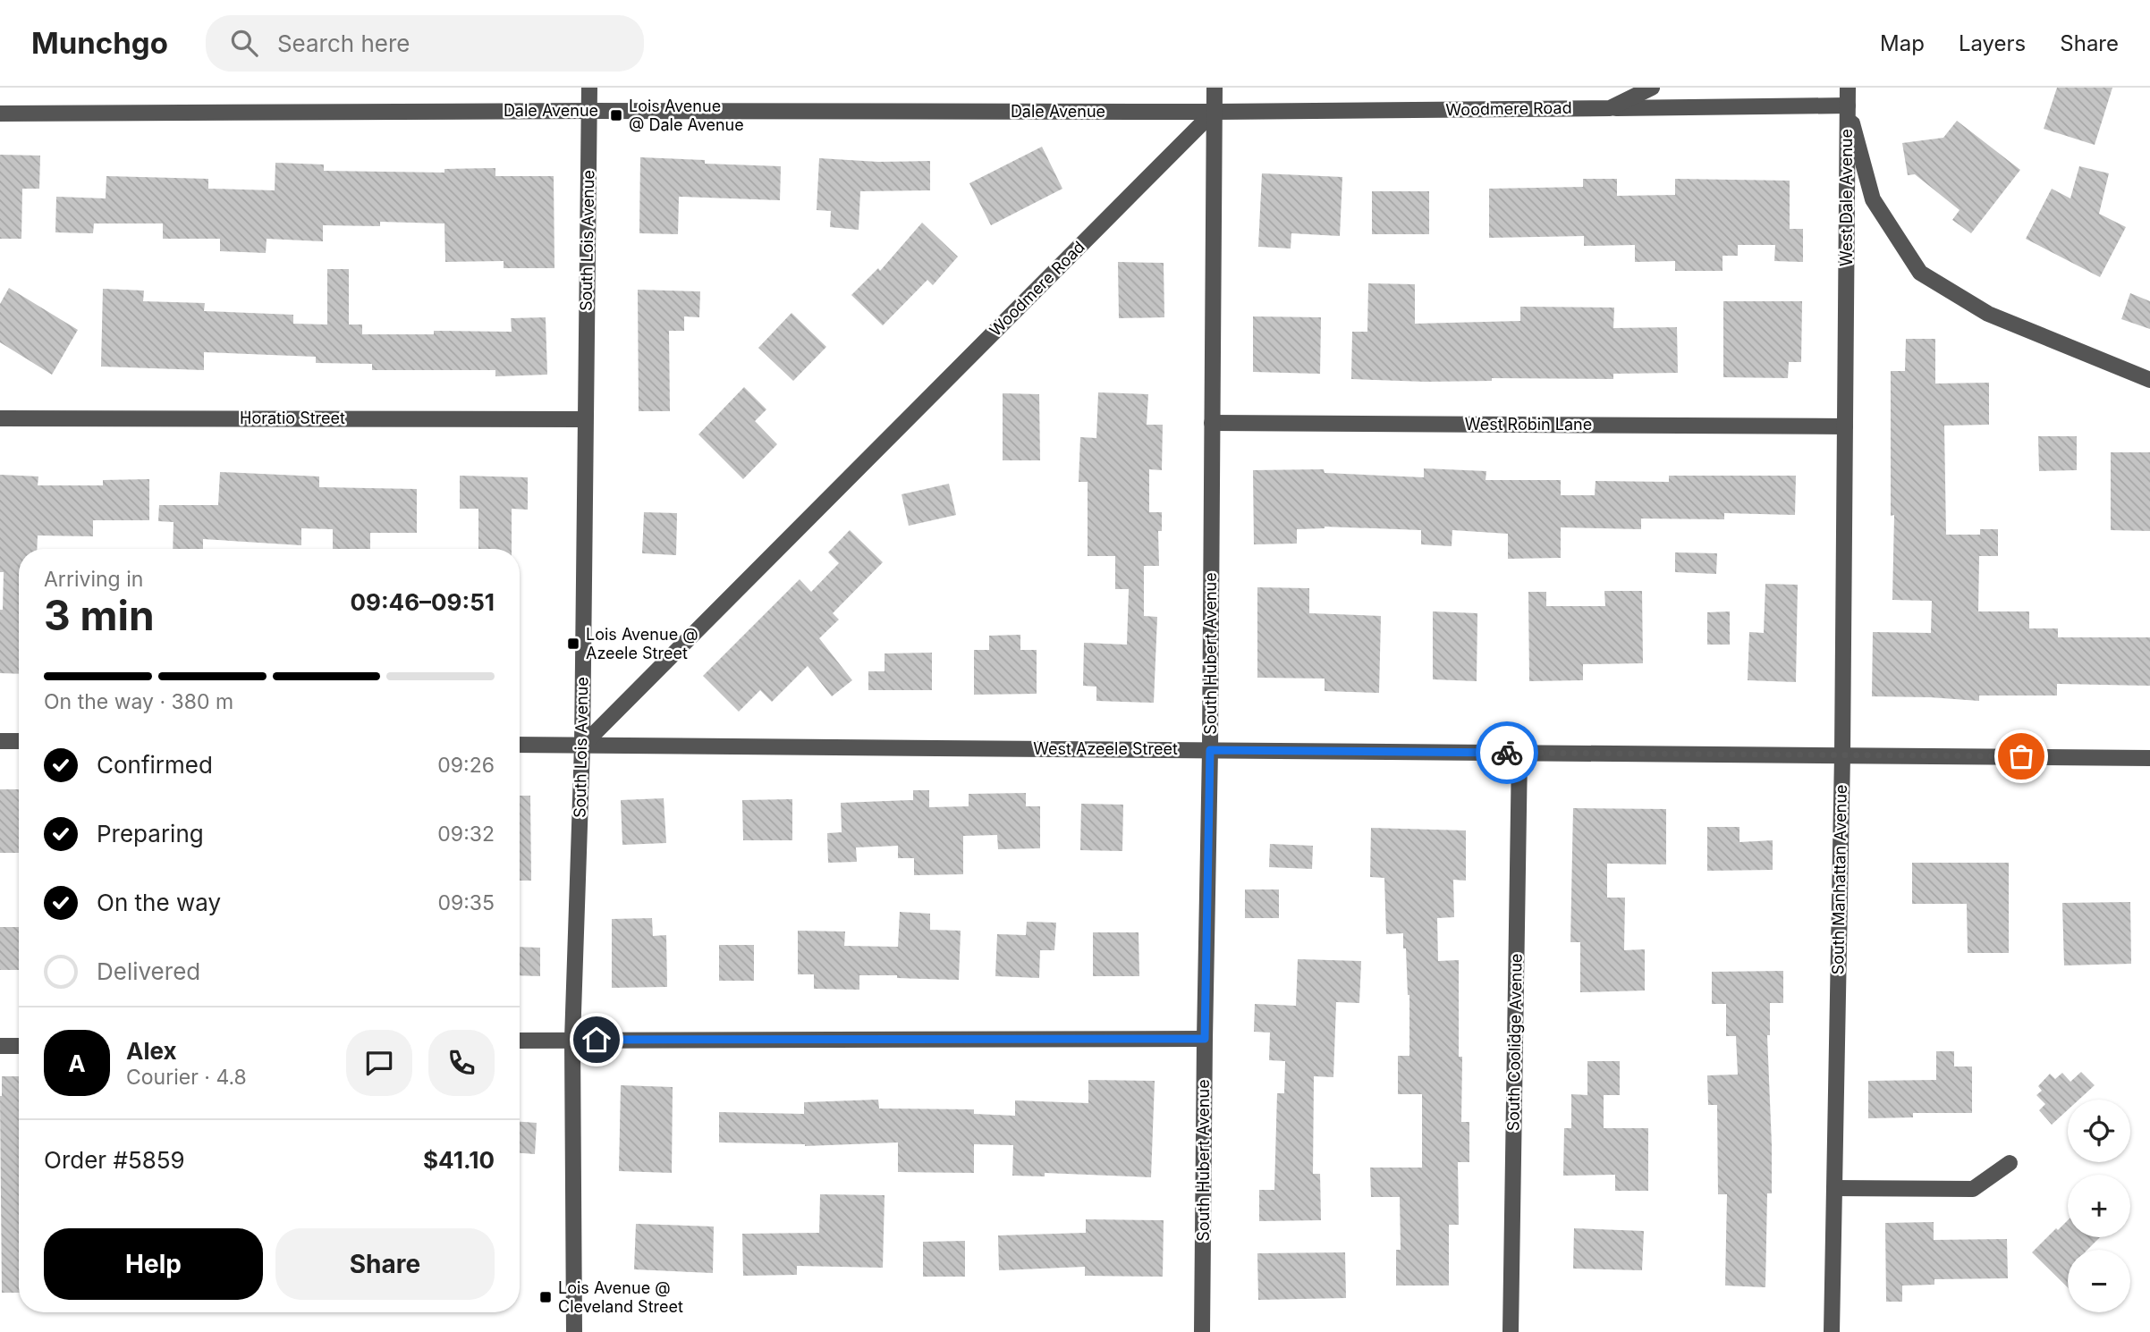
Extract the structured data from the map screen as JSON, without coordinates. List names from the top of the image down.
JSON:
{
  "streets": {
    "street": [
      "Woodmere Road",
      "Dale Avenue",
      "West Dale Avenue",
      "South Lois Avenue",
      "Horatio Street",
      "West Robin Lane",
      "South Hubert Avenue",
      "West Azeele Street",
      "South Manhattan Avenue",
      "South Coolidge Avenue"
    ]
  },
  "crossings": [
    ["Woodmere Road", "Dale Avenue"],
    ["Woodmere Road", "West Dale Avenue"],
    ["Woodmere Road", "South Lois Avenue"],
    ["Woodmere Road", "South Hubert Avenue"],
    ["Woodmere Road", "West Azeele Street"],
    ["Dale Avenue", "South Lois Avenue"],
    ["Dale Avenue", "South Hubert Avenue"],
    ["West Dale Avenue", "West Robin Lane"],
    ["West Dale Avenue", "South Manhattan Avenue"],
    ["South Lois Avenue", "Horatio Street"],
    ["South Lois Avenue", "West Azeele Street"],
    ["West Robin Lane", "South Hubert Avenue"],
    ["West Robin Lane", "South Manhattan Avenue"],
    ["South Hubert Avenue", "West Azeele Street"],
    ["West Azeele Street", "South Manhattan Avenue"],
    ["West Azeele Street", "South Coolidge Avenue"]
  ],
  "places": {
    "transit": ["Lois Avenue @ Dale Avenue", "Lois Avenue @ Azeele Street", "Lois Avenue @ Cleveland Street"]
  },
  "page": {
    "header": "Munchgo",
    "search": "Search here",
    "nav": ["Map", "Layers", "Share"],
    "heading": ["3 min", "Arriving in", "09:46–09:51"],
    "panel": [
      "Alex",
      "Courier · 4.8",
      "Order #5859",
      "$41.10"
    ],
    "bar": "On the way · 380 m",
    "list": [
      ["Confirmed", "09:26"],
      ["Preparing", "09:32"],
      ["On the way", "09:35"],
      "Delivered"
    ],
    "round": "A",
    "map_buttons": ["+", "−"],
    "buttons": ["Help", "Share"]
  }
}
